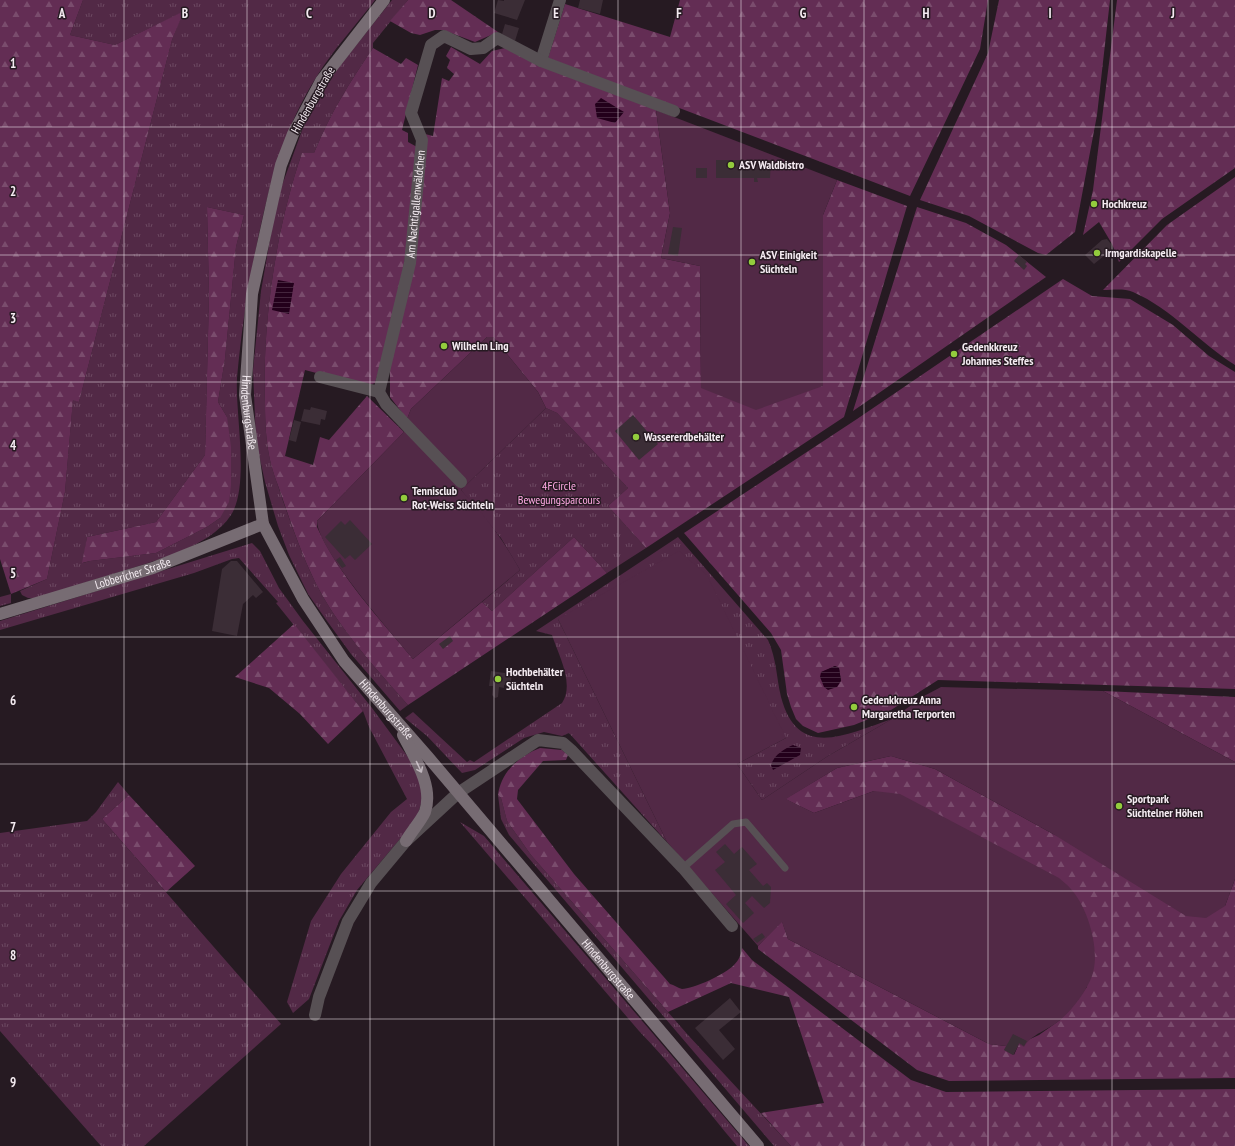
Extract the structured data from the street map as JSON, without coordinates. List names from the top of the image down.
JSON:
{
  "streets": {
    "main road": ["Hindenburgstraße", "Lobbericher Straße"],
    "street": ["Am Nachtigallenwäldchen"]
  },
  "crossings": [
    ["Hindenburgstraße", "Lobbericher Straße"]
  ],
  "parks": ["4FCircle Bewegungsparcours"],
  "places": [
    "ASV Waldbistro",
    "Hochkreuz",
    "Irmgardiskapelle",
    "ASV Einigkeit Süchteln",
    "Wilhelm Ling",
    "Gedenkkreuz Johannes Steffes",
    "Wassererdbehälter",
    "Tennisclub Rot-Weiss Süchteln",
    "Hochbehälter Süchteln",
    "Gedenkkreuz Anna Margaretha Terporten",
    "Sportpark Süchtelner Höhen"
  ],
  "grid": {
    "columns": [
      "A",
      "B",
      "C",
      "D",
      "E",
      "F",
      "G",
      "H",
      "I",
      "J"
    ],
    "rows": [
      "1",
      "2",
      "3",
      "4",
      "5",
      "6",
      "7",
      "8",
      "9"
    ]
  }
}
